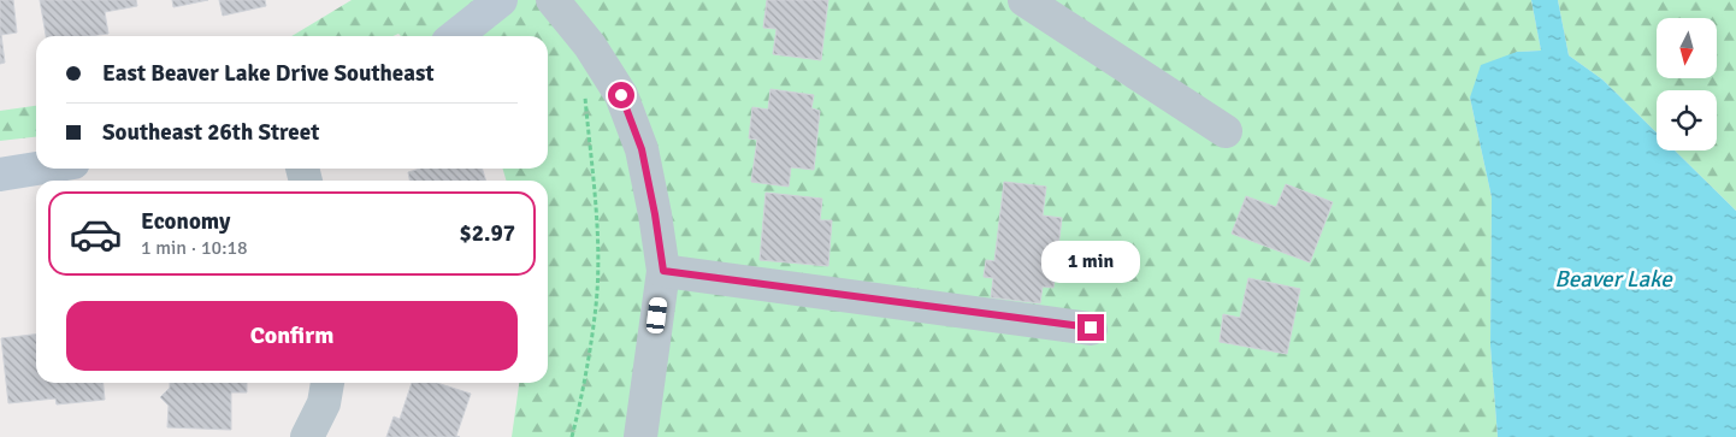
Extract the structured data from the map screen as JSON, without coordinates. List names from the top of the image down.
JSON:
{
  "water": ["Beaver Lake"],
  "north": "bottom",
  "page": {
    "banner": ["East Beaver Lake Drive Southeast", "Southeast 26th Street"],
    "list": [
      {
        "name": "Economy",
        "note": "1 min · 10:18",
        "value": "$2.97"
      }
    ],
    "bubble": "1 min",
    "buttons": "Confirm"
  }
}
